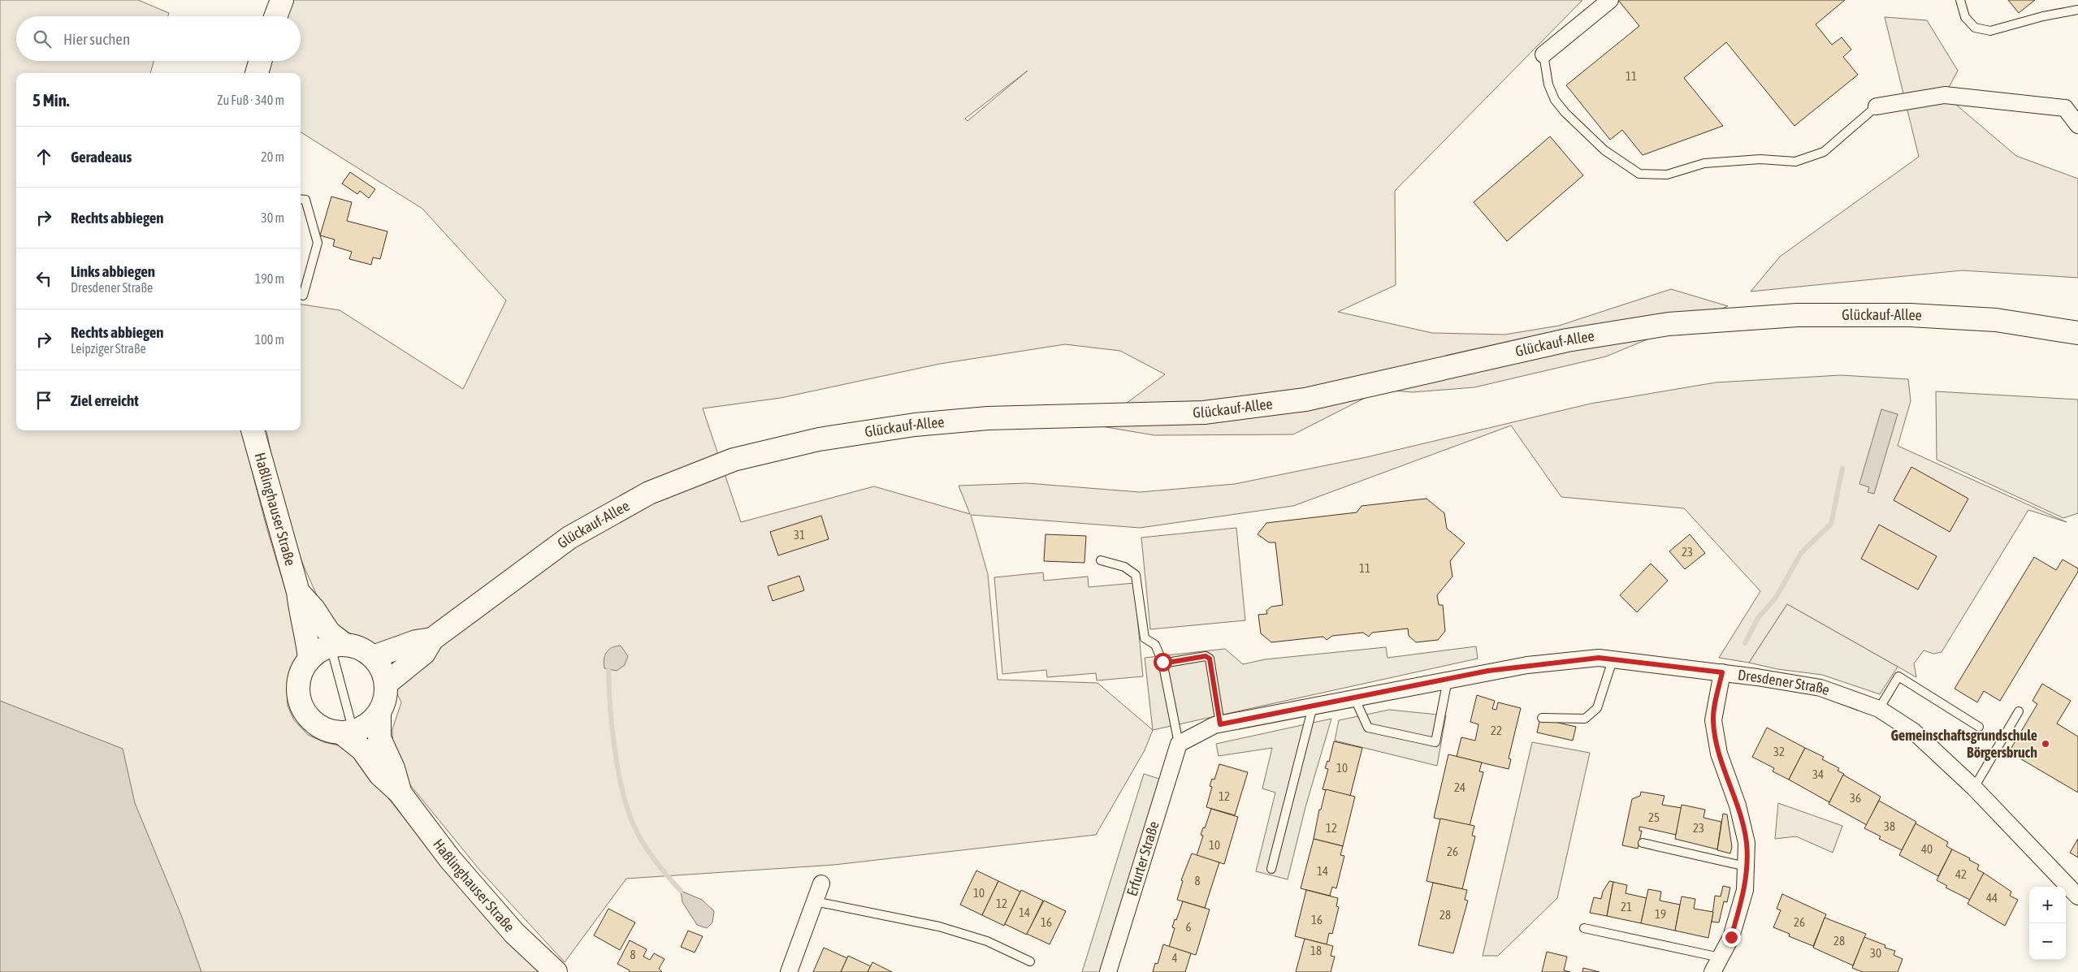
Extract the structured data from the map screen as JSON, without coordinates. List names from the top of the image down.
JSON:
{
  "streets": {
    "main road": ["Glückauf-Allee", "Haßlinghauser Straße"],
    "street": ["Dresdener Straße", "Erfurter Straße"]
  },
  "crossings": [
    ["Glückauf-Allee", "Haßlinghauser Straße"],
    ["Dresdener Straße", "Erfurter Straße"]
  ],
  "places": ["Gemeinschaftsgrundschule Börgersbruch"],
  "house_numbers": [
    "11",
    "31",
    "23",
    "11",
    "22",
    "32",
    "10",
    "34",
    "24",
    "12",
    "36",
    "25",
    "38",
    "12",
    "23",
    "10",
    "40",
    "26",
    "14",
    "42",
    "8",
    "10",
    "44",
    "12",
    "21",
    "14",
    "19",
    "28",
    "16",
    "16",
    "26",
    "6",
    "28",
    "18",
    "30",
    "8",
    "4"
  ],
  "page": {
    "search": "Hier suchen",
    "heading": ["5 Min.", "Zu Fuß · 340 m"],
    "list": [
      ["Geradeaus", "20 m"],
      ["Rechts abbiegen", "30 m"],
      ["Links abbiegen", "Dresdener Straße", "190 m"],
      ["Rechts abbiegen", "Leipziger Straße", "100 m"],
      "Ziel erreicht"
    ],
    "map_buttons": ["+", "−"]
  }
}
